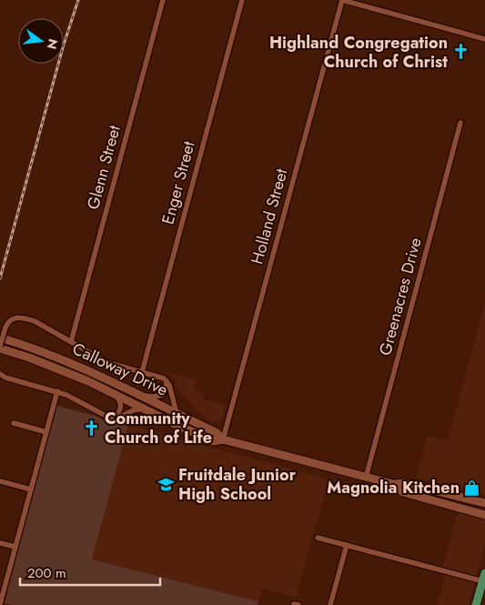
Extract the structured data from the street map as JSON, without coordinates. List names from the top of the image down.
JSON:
{
  "streets": {
    "main road": ["Calloway Drive"],
    "street": [
      "Glenn Street",
      "Enger Street",
      "Holland Street",
      "Greenacres Drive"
    ]
  },
  "crossings": [
    ["Holland Street", "Calloway Drive"],
    ["Greenacres Drive", "Calloway Drive"]
  ],
  "places": {
    "church": ["Highland Congregation Church of Christ", "Community Church of Life"],
    "school or university": ["Fruitdale Junior High School"],
    "shop": ["Magnolia Kitchen"]
  },
  "scale_bar": "200 m",
  "north": "right"
}
